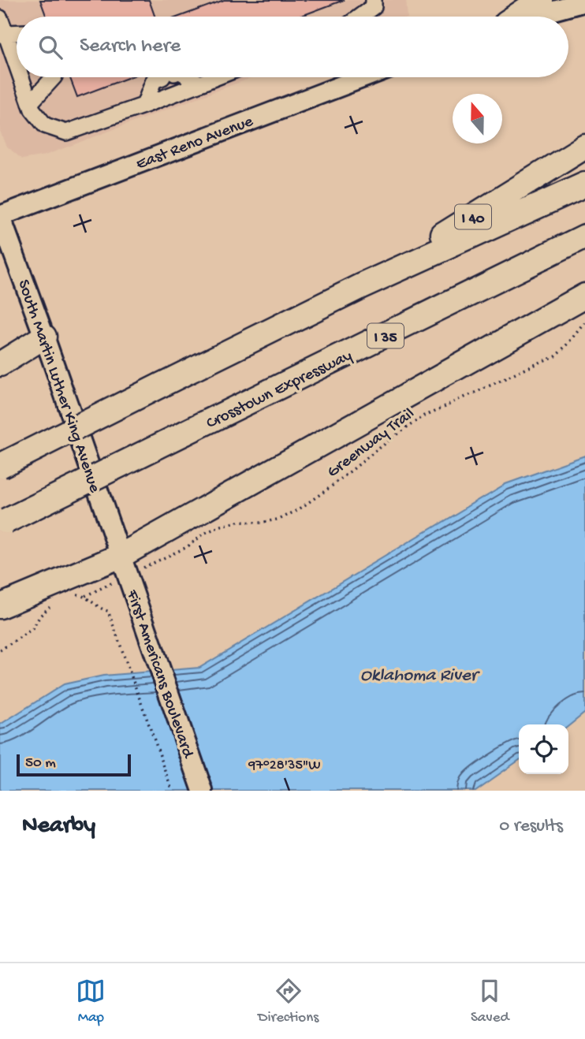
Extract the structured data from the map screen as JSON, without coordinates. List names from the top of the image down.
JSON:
{
  "streets": {
    "highway": ["I 40", "I 35", "Crosstown Expressway"],
    "main road": ["East Reno Avenue", "South Martin Luther King Avenue", "First Americans Boulevard"],
    "path": ["Greenway Trail"]
  },
  "crossings": [
    ["East Reno Avenue", "South Martin Luther King Avenue"],
    ["South Martin Luther King Avenue", "First Americans Boulevard"]
  ],
  "water": ["Oklahoma River"],
  "scale_bar": "50 m",
  "north": "top",
  "page": {
    "search": "Search here",
    "scale": "50 m",
    "heading": ["Nearby", "0 results"],
    "nav": ["Map", "Directions", "Saved"]
  },
  "coordinates": ["97°28'35\"W"]
}
